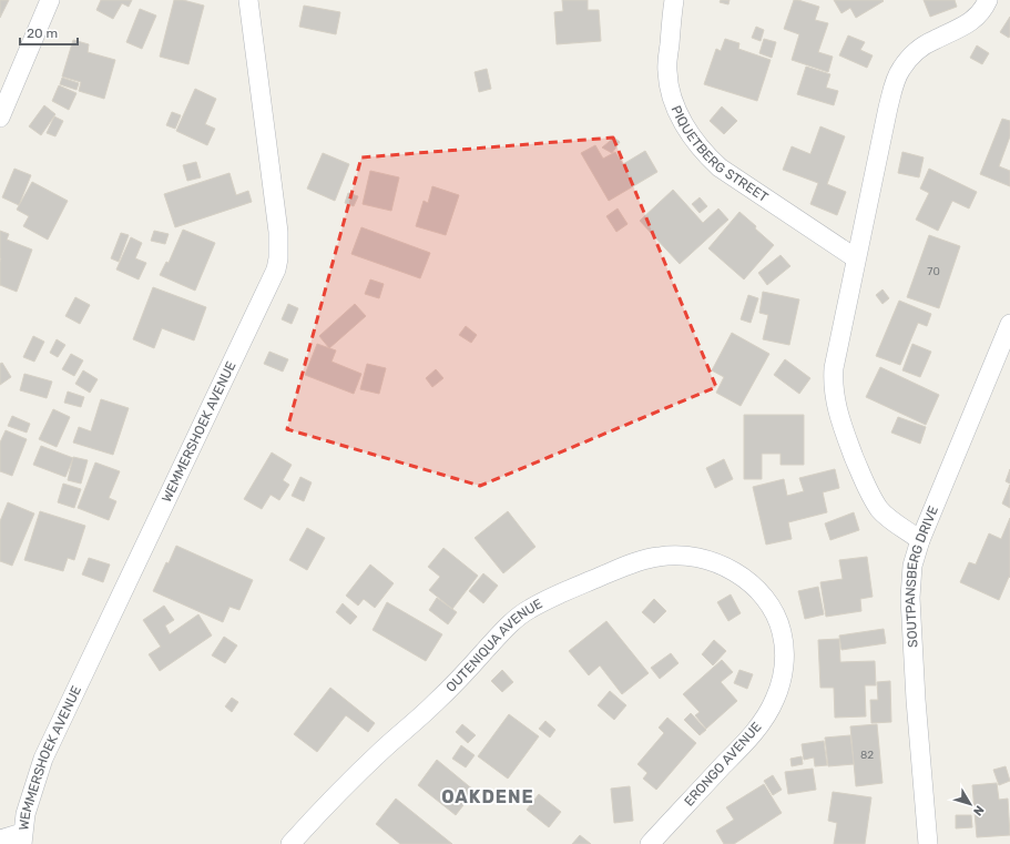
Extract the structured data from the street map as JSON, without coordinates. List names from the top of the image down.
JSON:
{
  "streets": {
    "street": [
      "PIQUETBERG STREET",
      "WEMMERSHOEK AVENUE",
      "SOUTPANSBERG DRIVE",
      "OUTENIQUA AVENUE",
      "ERONGO AVENUE"
    ]
  },
  "crossings": [
    ["OUTENIQUA AVENUE", "ERONGO AVENUE"]
  ],
  "districts": ["OAKDENE"],
  "house_numbers": ["70", "82"],
  "scale_bar": "20 m",
  "north": "bottom right"
}
